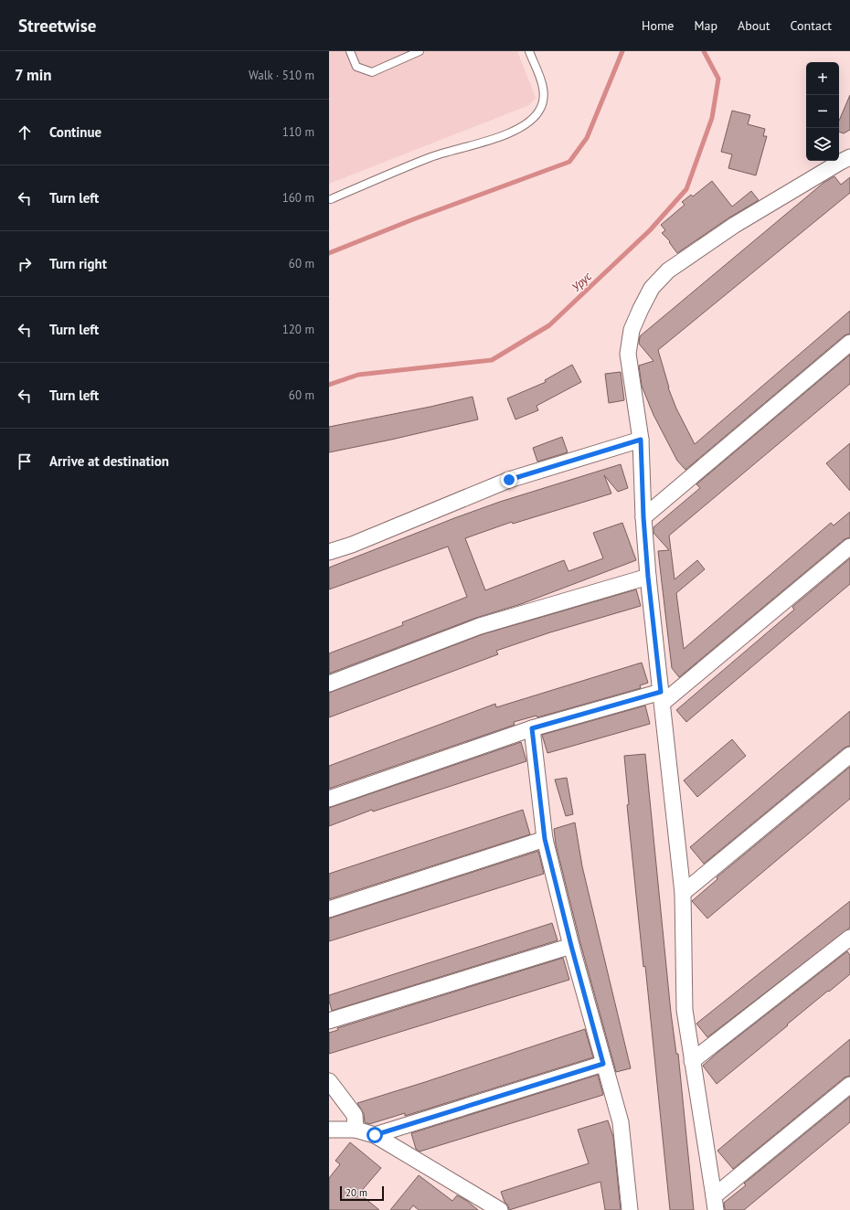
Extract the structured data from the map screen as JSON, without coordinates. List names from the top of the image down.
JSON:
{
  "water": ["Урус"],
  "scale_bar": "20 m",
  "page": {
    "header": "Streetwise",
    "nav": [
      "Home",
      "Map",
      "About",
      "Contact"
    ],
    "heading": ["7 min", "Walk · 510 m"],
    "map_buttons": ["+", "−"],
    "list": [
      ["Continue", "110 m"],
      ["Turn left", "160 m"],
      ["Turn right", "60 m"],
      ["Turn left", "120 m"],
      ["Turn left", "60 m"],
      "Arrive at destination"
    ],
    "scale": "20 m"
  }
}
